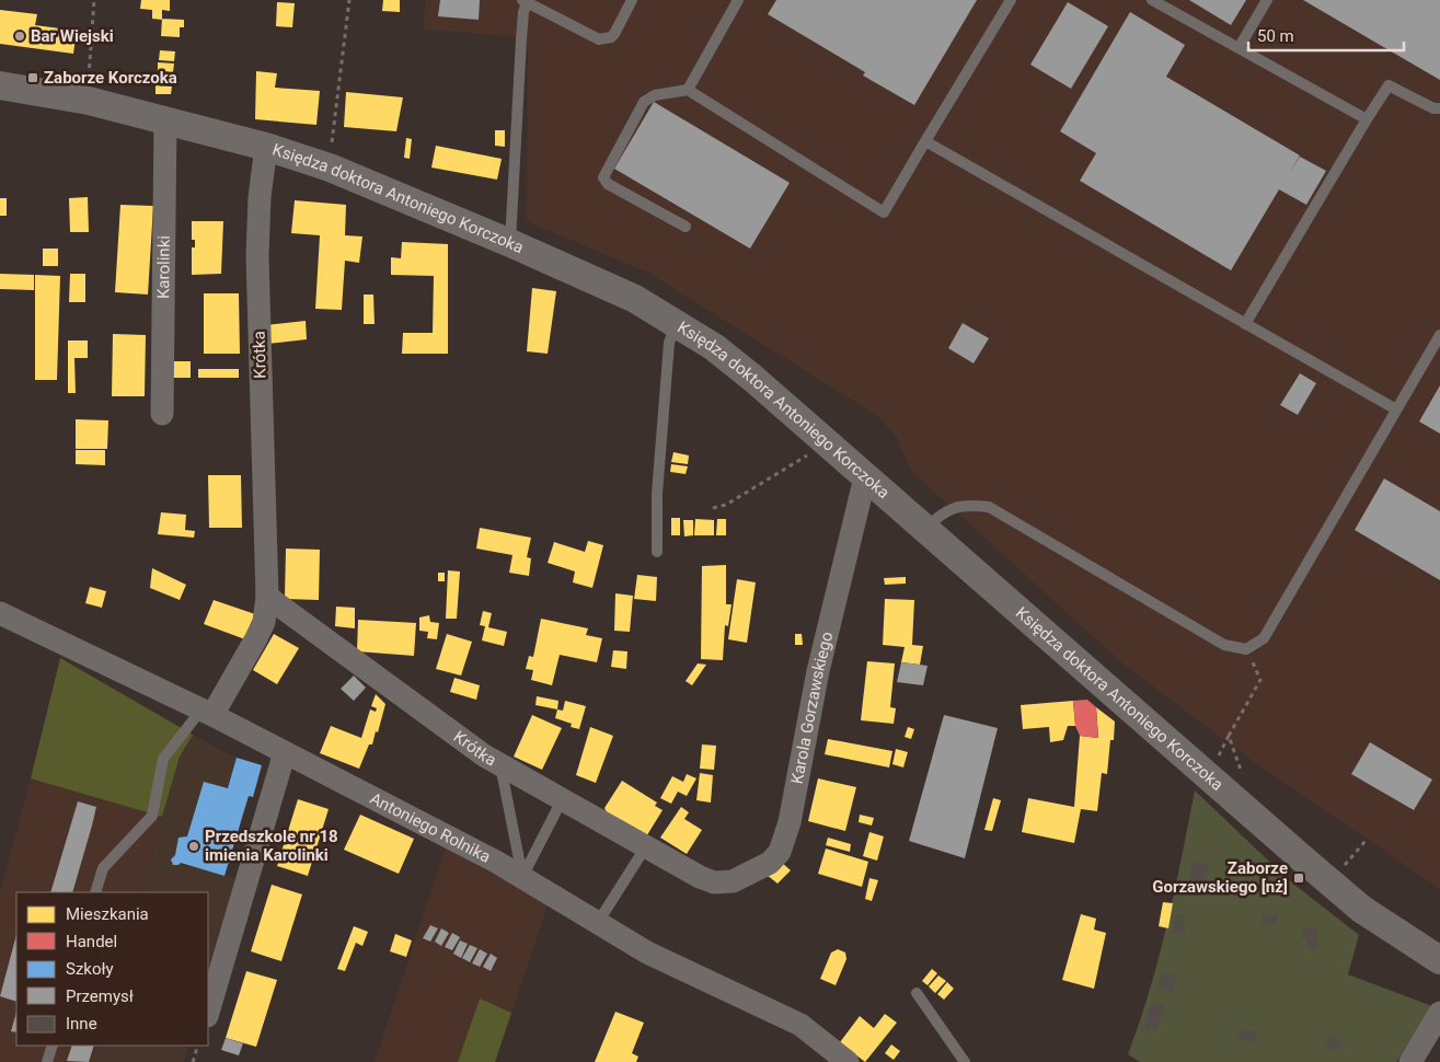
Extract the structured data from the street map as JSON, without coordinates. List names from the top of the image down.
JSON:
{
  "streets": {
    "street": [
      "Księdza doktora Antoniego Korczoka",
      "Karolinki",
      "Krótka",
      "Karola Gorzawskiego",
      "Antoniego Rolnika"
    ]
  },
  "crossings": [
    ["Księdza doktora Antoniego Korczoka", "Karolinki"],
    ["Księdza doktora Antoniego Korczoka", "Krótka"],
    ["Księdza doktora Antoniego Korczoka", "Karola Gorzawskiego"],
    ["Krótka", "Karola Gorzawskiego"],
    ["Krótka", "Antoniego Rolnika"]
  ],
  "places": {
    "other": ["Bar Wiejski", "Przedszkole nr 18 imienia Karolinki"],
    "transit": ["Zaborze Korczoka", "Zaborze Gorzawskiego [nż]"]
  },
  "legend": [
    "Mieszkania",
    "Handel",
    "Szkoły",
    "Przemysł",
    "Inne"
  ],
  "scale_bar": "50 m"
}
